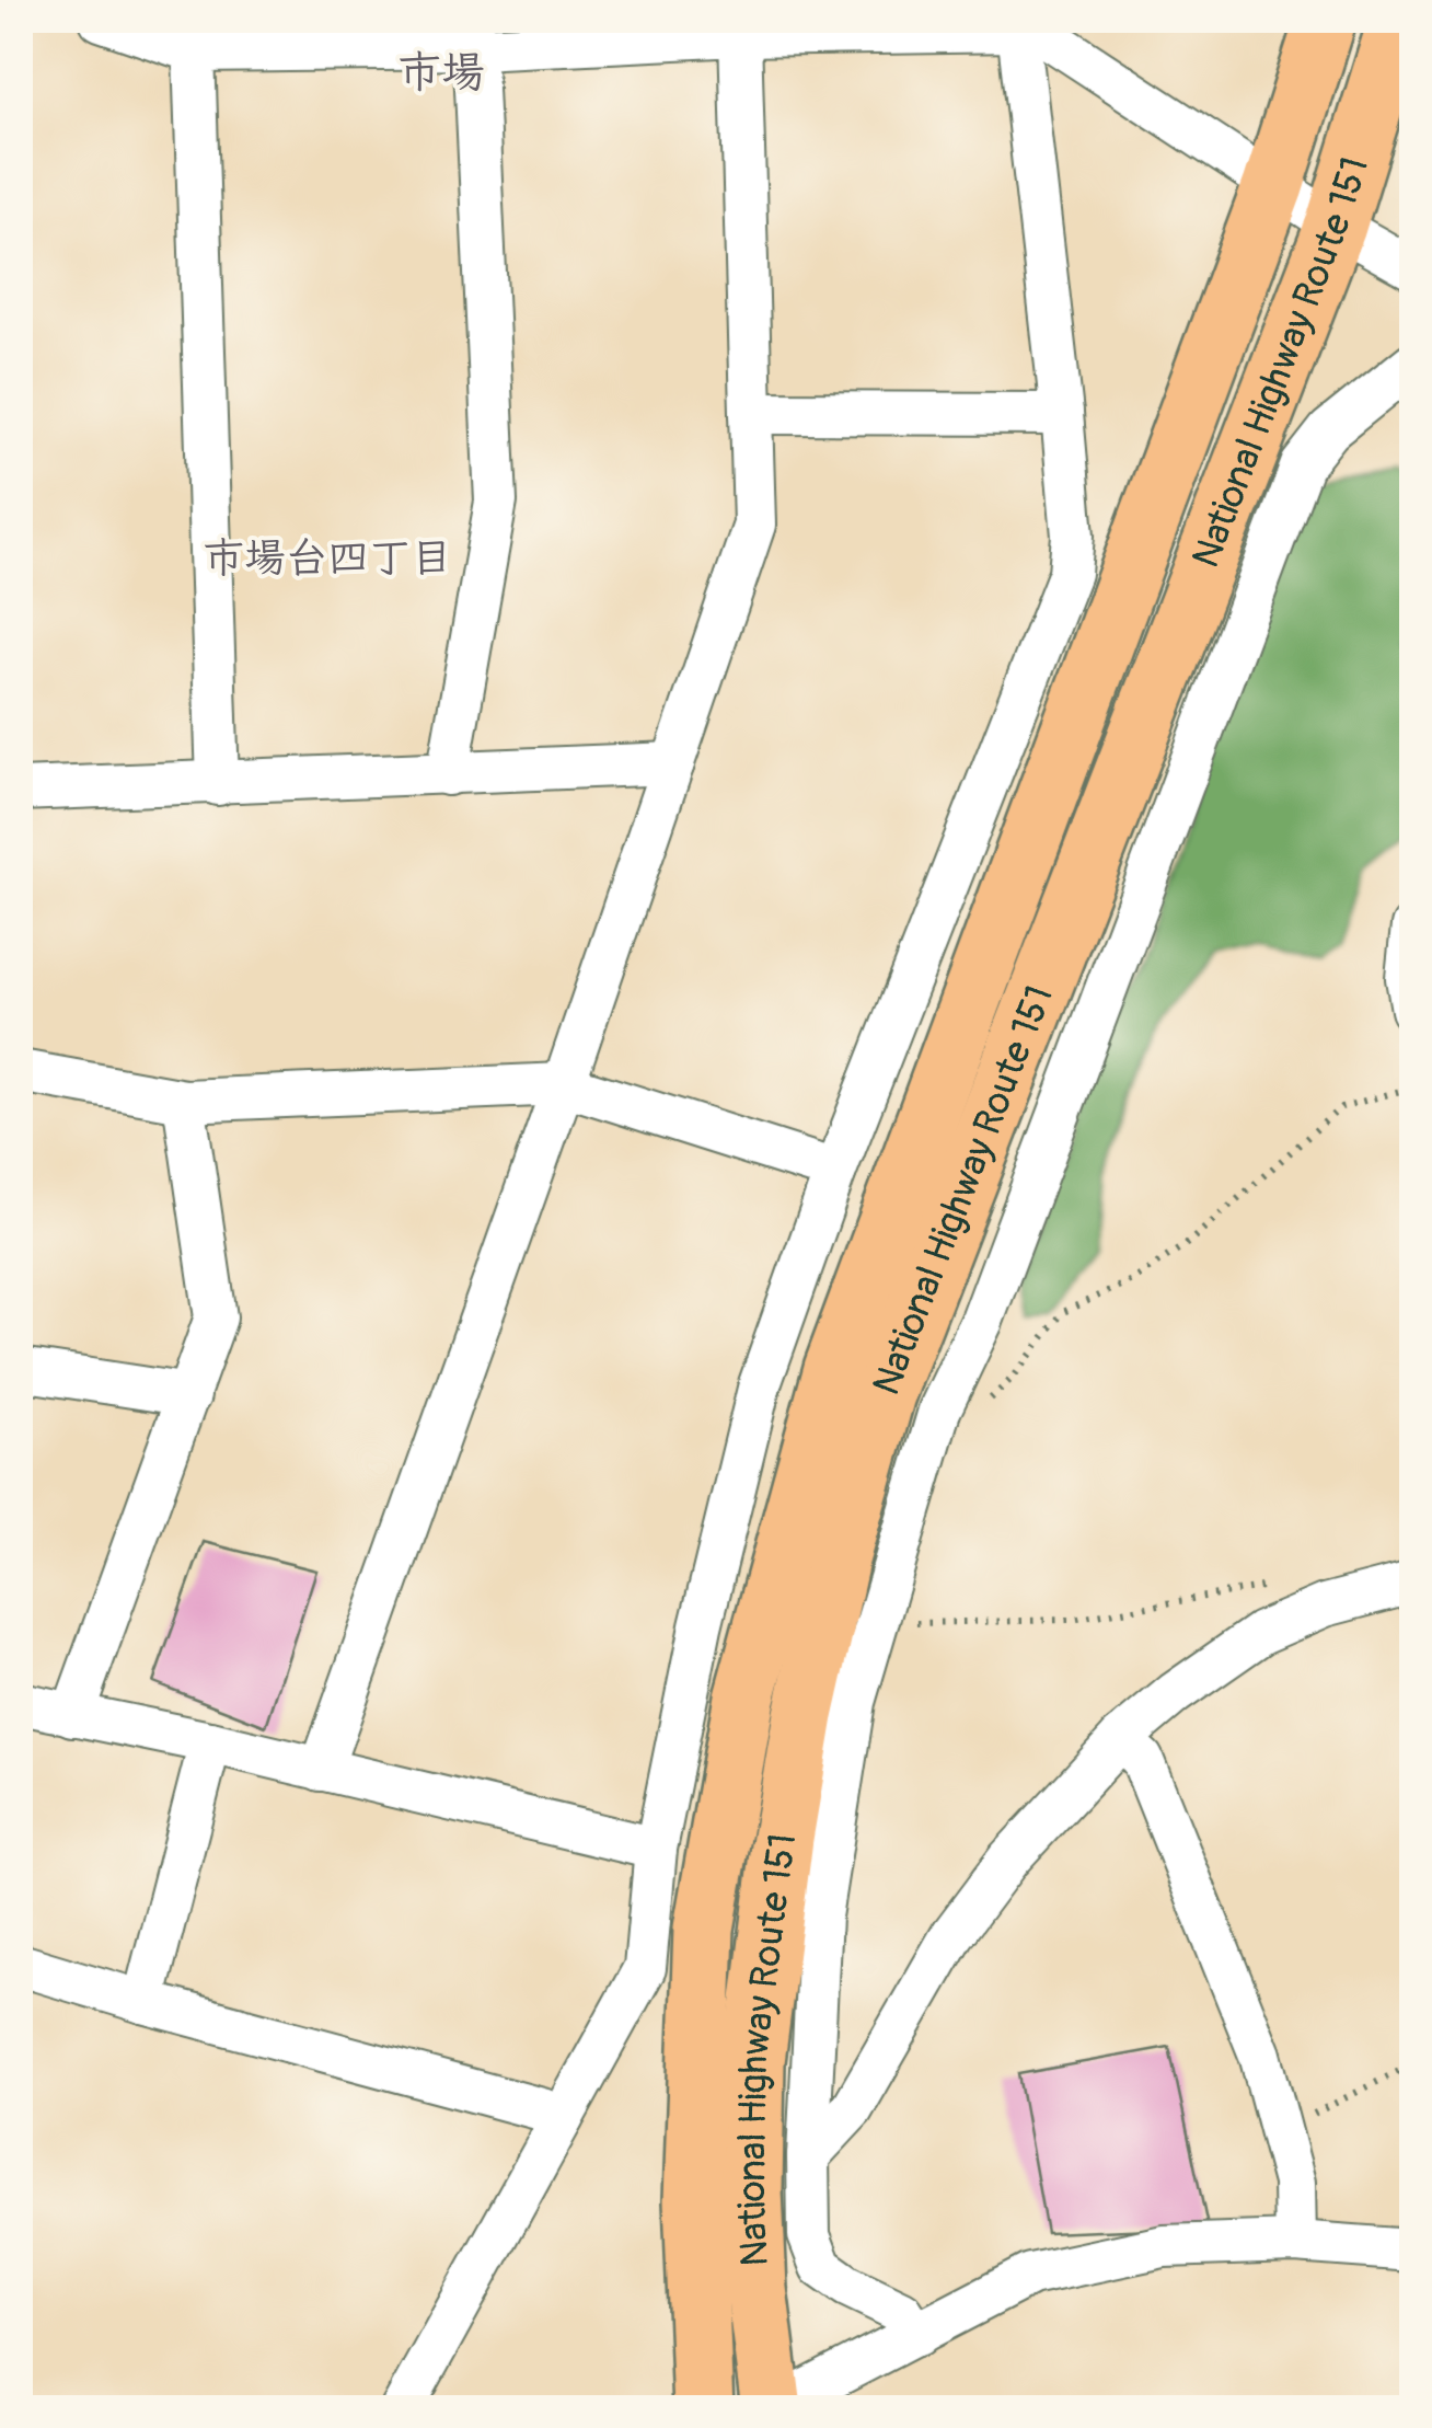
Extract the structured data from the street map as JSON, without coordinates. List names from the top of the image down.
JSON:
{
  "streets": {
    "highway": ["National Highway Route 151"]
  },
  "districts": ["市場", "市場台四丁目"]
}
